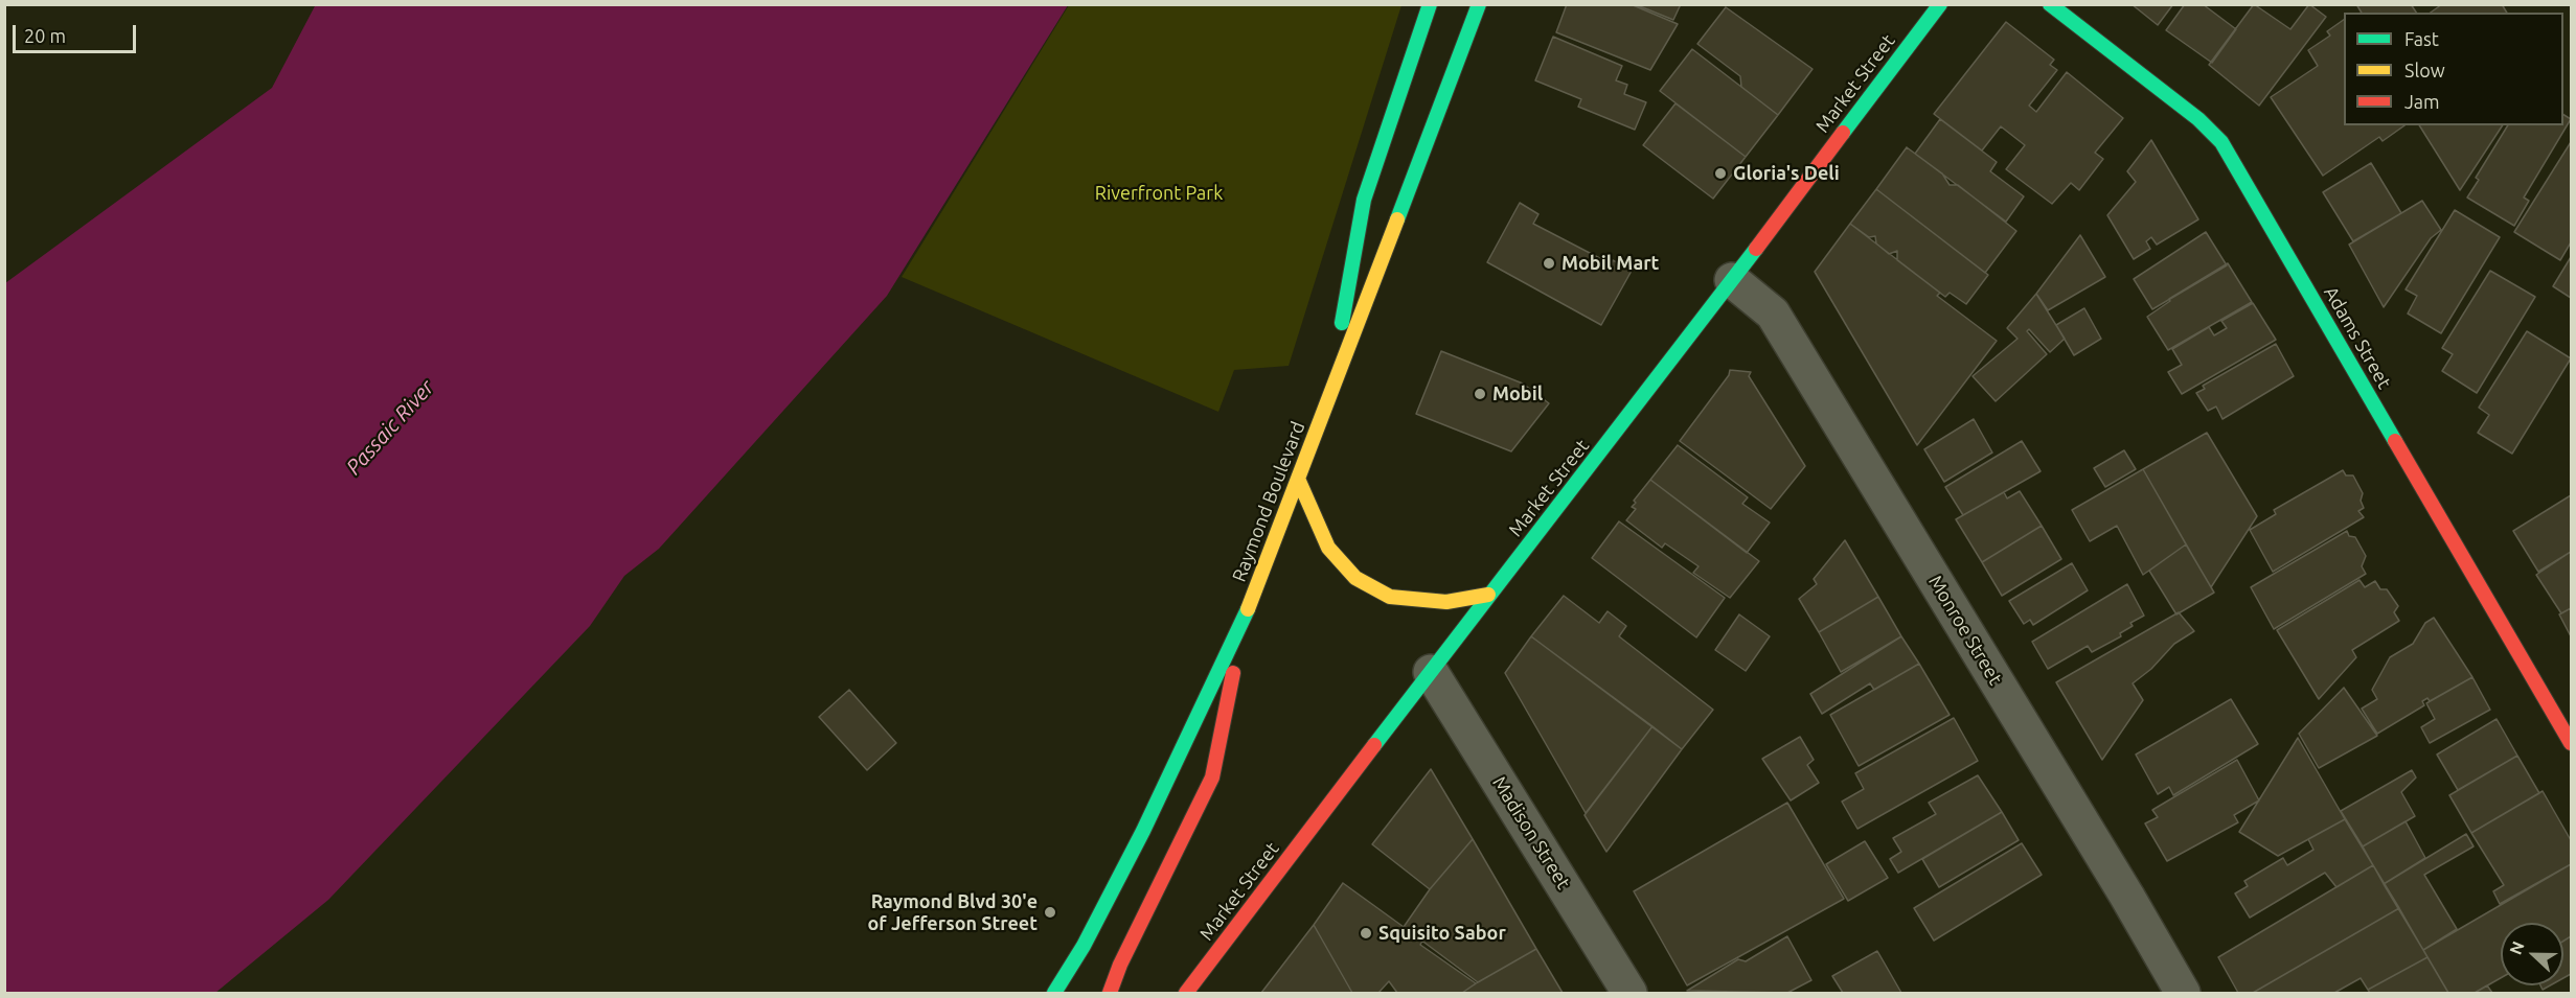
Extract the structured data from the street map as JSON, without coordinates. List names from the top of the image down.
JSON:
{
  "streets": {
    "main road": ["Market Street", "Adams Street", "Raymond Boulevard"],
    "street": ["Monroe Street", "Madison Street"]
  },
  "crossings": [
    ["Market Street", "Monroe Street"],
    ["Market Street", "Madison Street"]
  ],
  "water": ["Passaic River"],
  "parks": ["Riverfront Park"],
  "places": [
    "Gloria's Deli",
    "Mobil Mart",
    "Mobil",
    "Raymond Blvd 30'e of Jefferson Street",
    "Squisito Sabor"
  ],
  "legend": ["Fast", "Slow", "Jam"],
  "scale_bar": "20 m",
  "north": "left"
}
